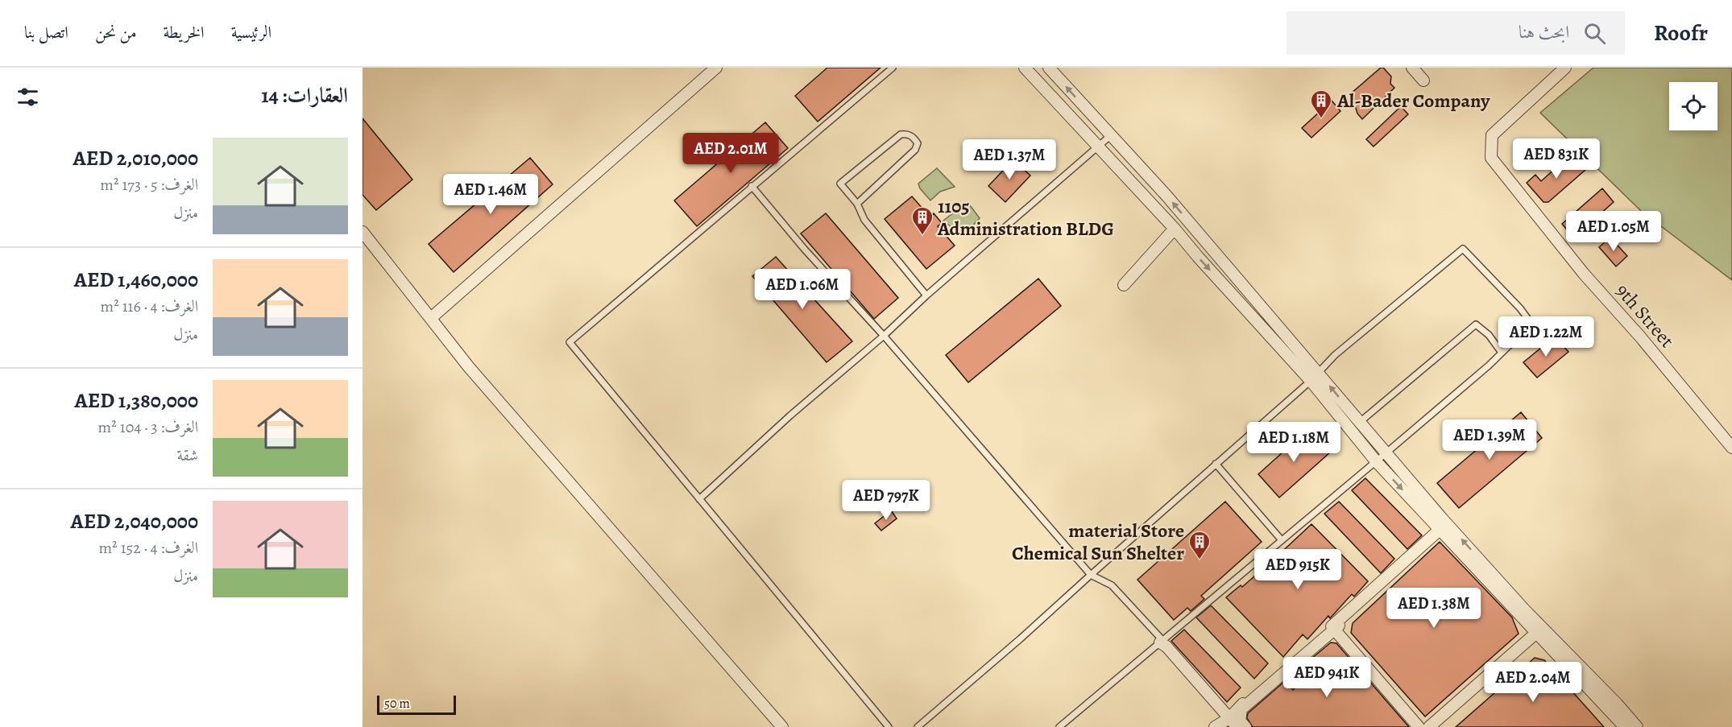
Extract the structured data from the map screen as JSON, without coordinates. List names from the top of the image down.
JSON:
{
  "streets": {
    "street": ["9th Street"]
  },
  "places": {
    "building": ["Al-Bader Company", "1105 Administration BLDG", "material Store Chemical Sun Shelter"]
  },
  "scale_bar": "50 m",
  "page": {
    "header": "Roofr",
    "search": "ابحث هنا",
    "nav": [
      "الرئيسية",
      "الخريطة",
      "من نحن",
      "اتصل بنا"
    ],
    "heading": "العقارات: 14",
    "list": [
      {
        "name": "AED 2,010,000",
        "note": "الغرف: 5 · 173 m² · منزل"
      },
      {
        "name": "AED 1,460,000",
        "note": "الغرف: 4 · 116 m² · منزل"
      },
      {
        "name": "AED 1,380,000",
        "note": "الغرف: 3 · 104 m² · شقة"
      },
      {
        "name": "AED 2,040,000",
        "note": "الغرف: 4 · 152 m² · منزل"
      }
    ],
    "price": [
      "AED 2.01M",
      "AED 831K",
      "AED 1.37M",
      "AED 1.46M",
      "AED 1.05M",
      "AED 1.06M",
      "AED 1.22M",
      "AED 1.39M",
      "AED 1.18M",
      "AED 797K",
      "AED 915K",
      "AED 1.38M",
      "AED 941K",
      "AED 2.04M"
    ],
    "scale": "50 m"
  }
}
